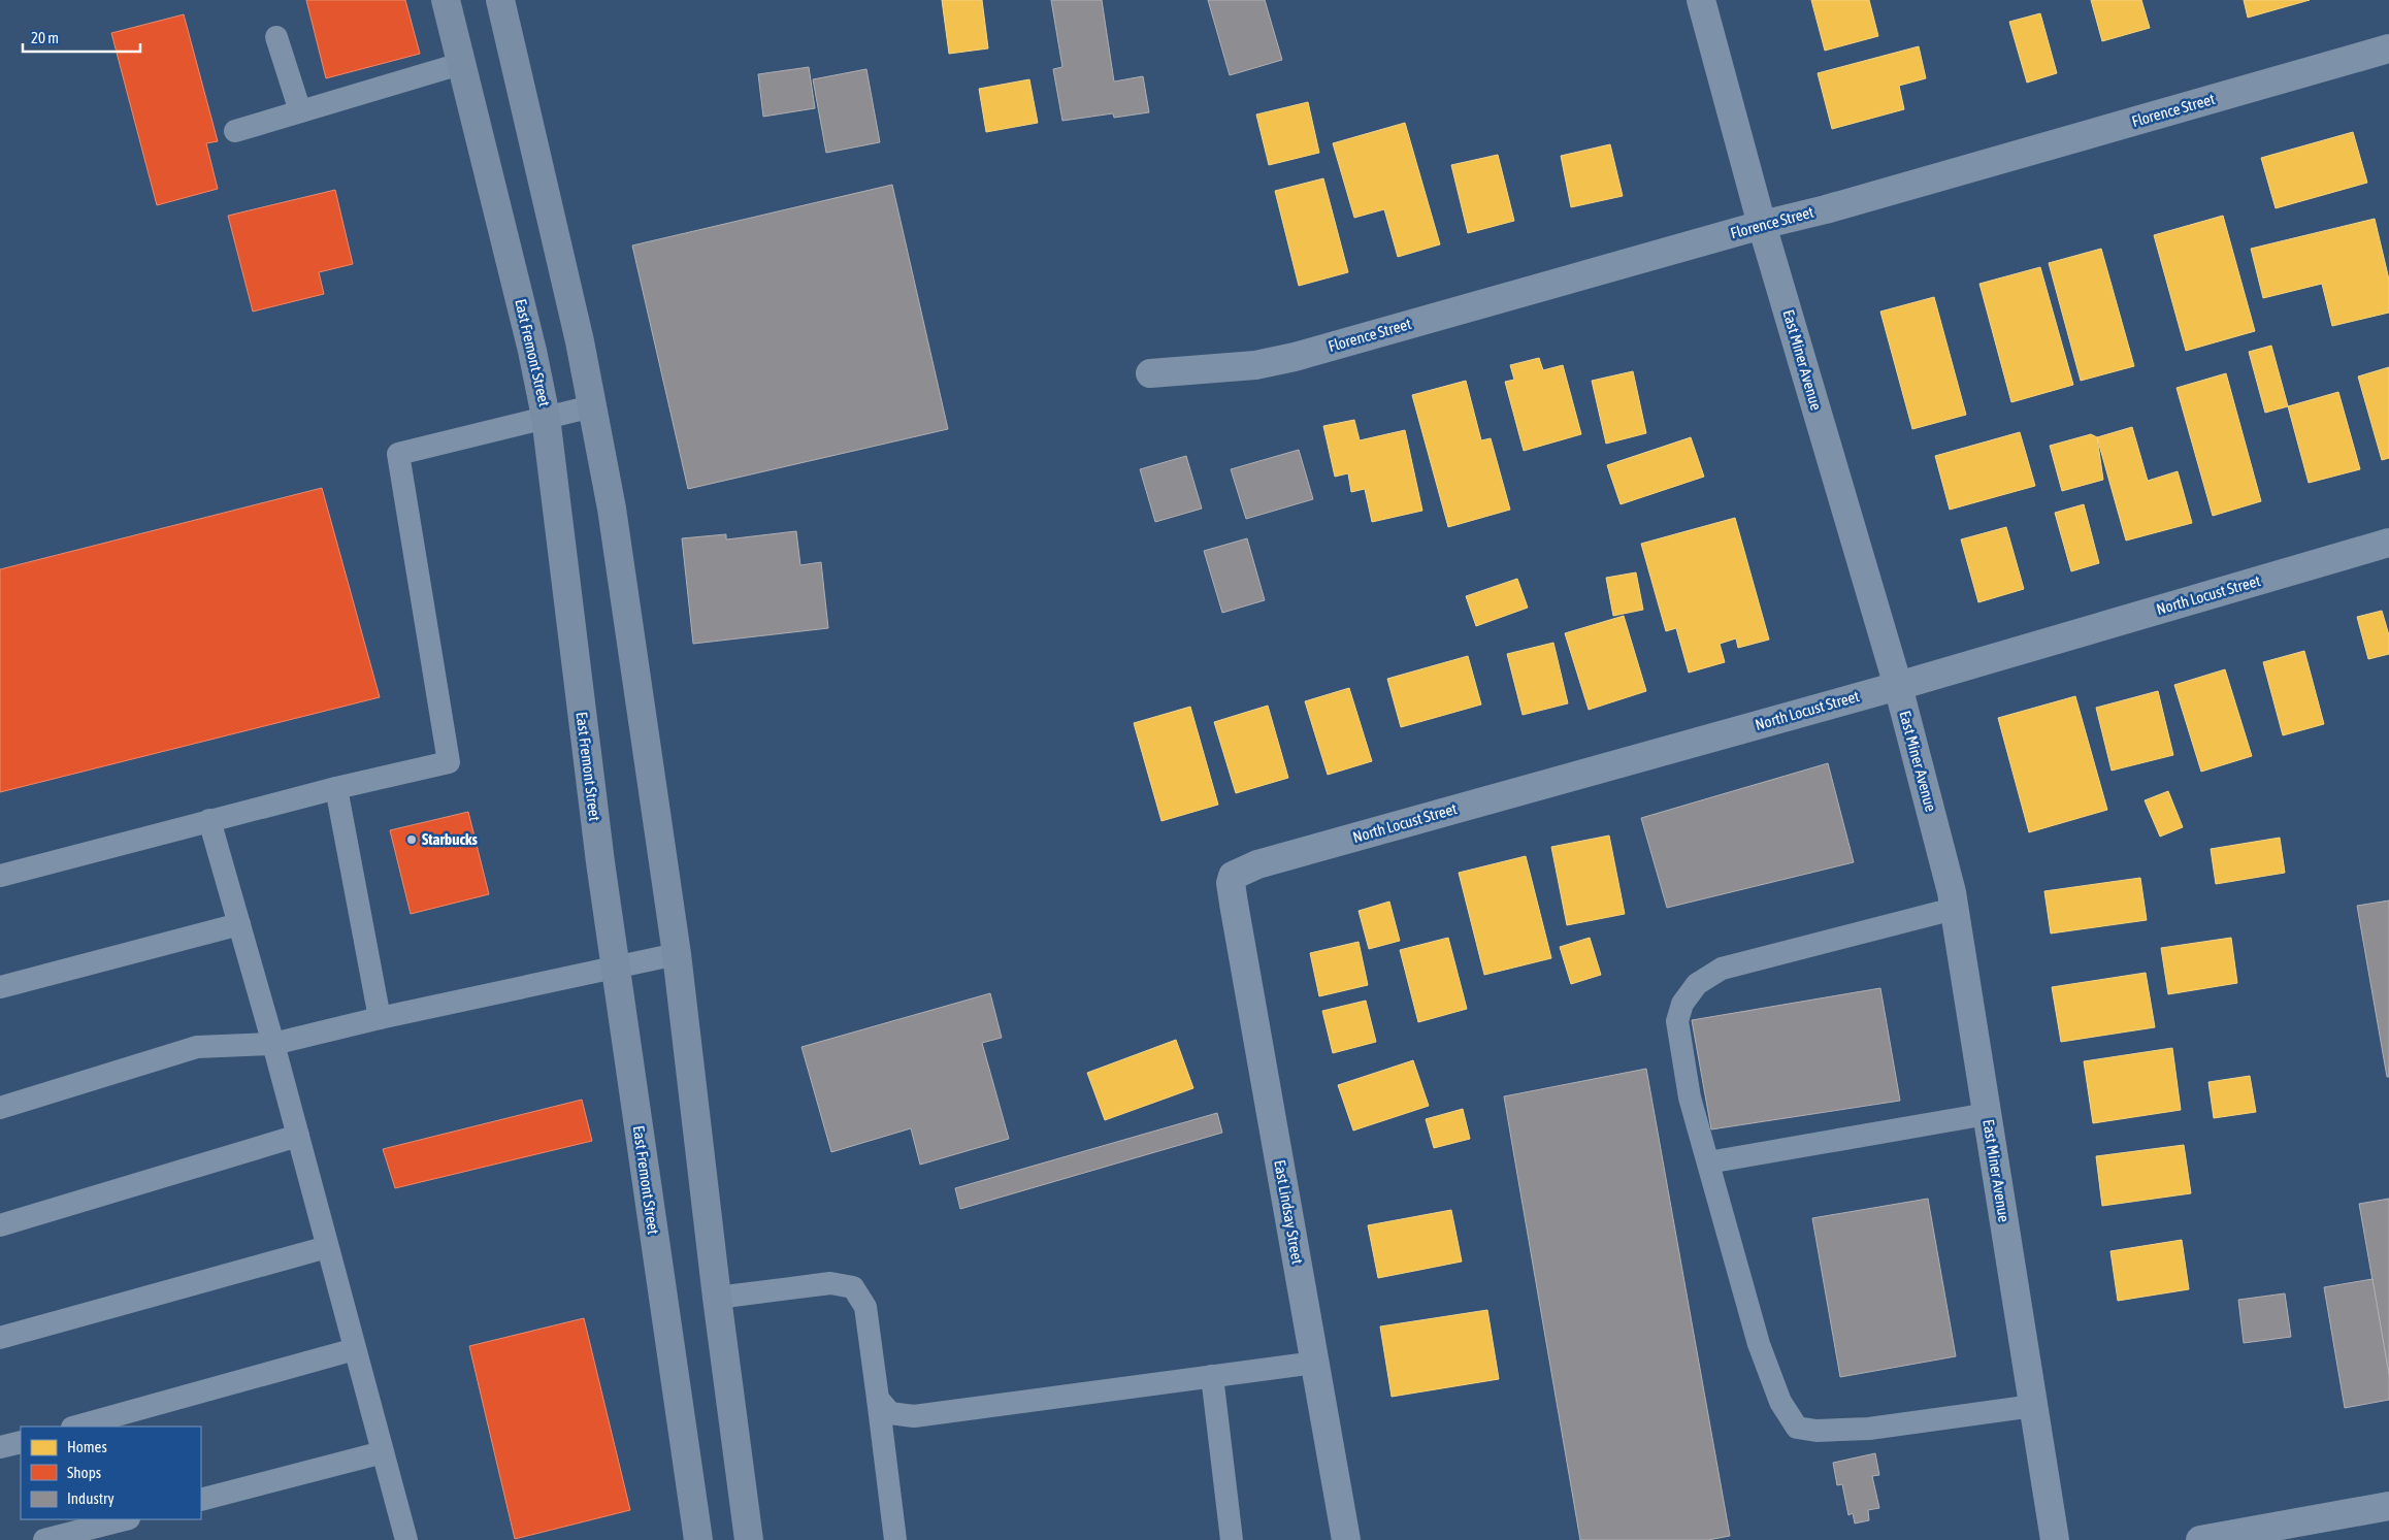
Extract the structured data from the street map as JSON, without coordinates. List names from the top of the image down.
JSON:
{
  "streets": {
    "main road": ["East Fremont Street"],
    "street": [
      "Florence Street",
      "East Miner Avenue",
      "North Locust Street",
      "East Lindsay Street"
    ]
  },
  "crossings": [
    ["Florence Street", "East Miner Avenue"],
    ["East Miner Avenue", "North Locust Street"],
    ["North Locust Street", "East Lindsay Street"]
  ],
  "places": ["Starbucks"],
  "legend": ["Homes", "Shops", "Industry"],
  "scale_bar": "20 m"
}
